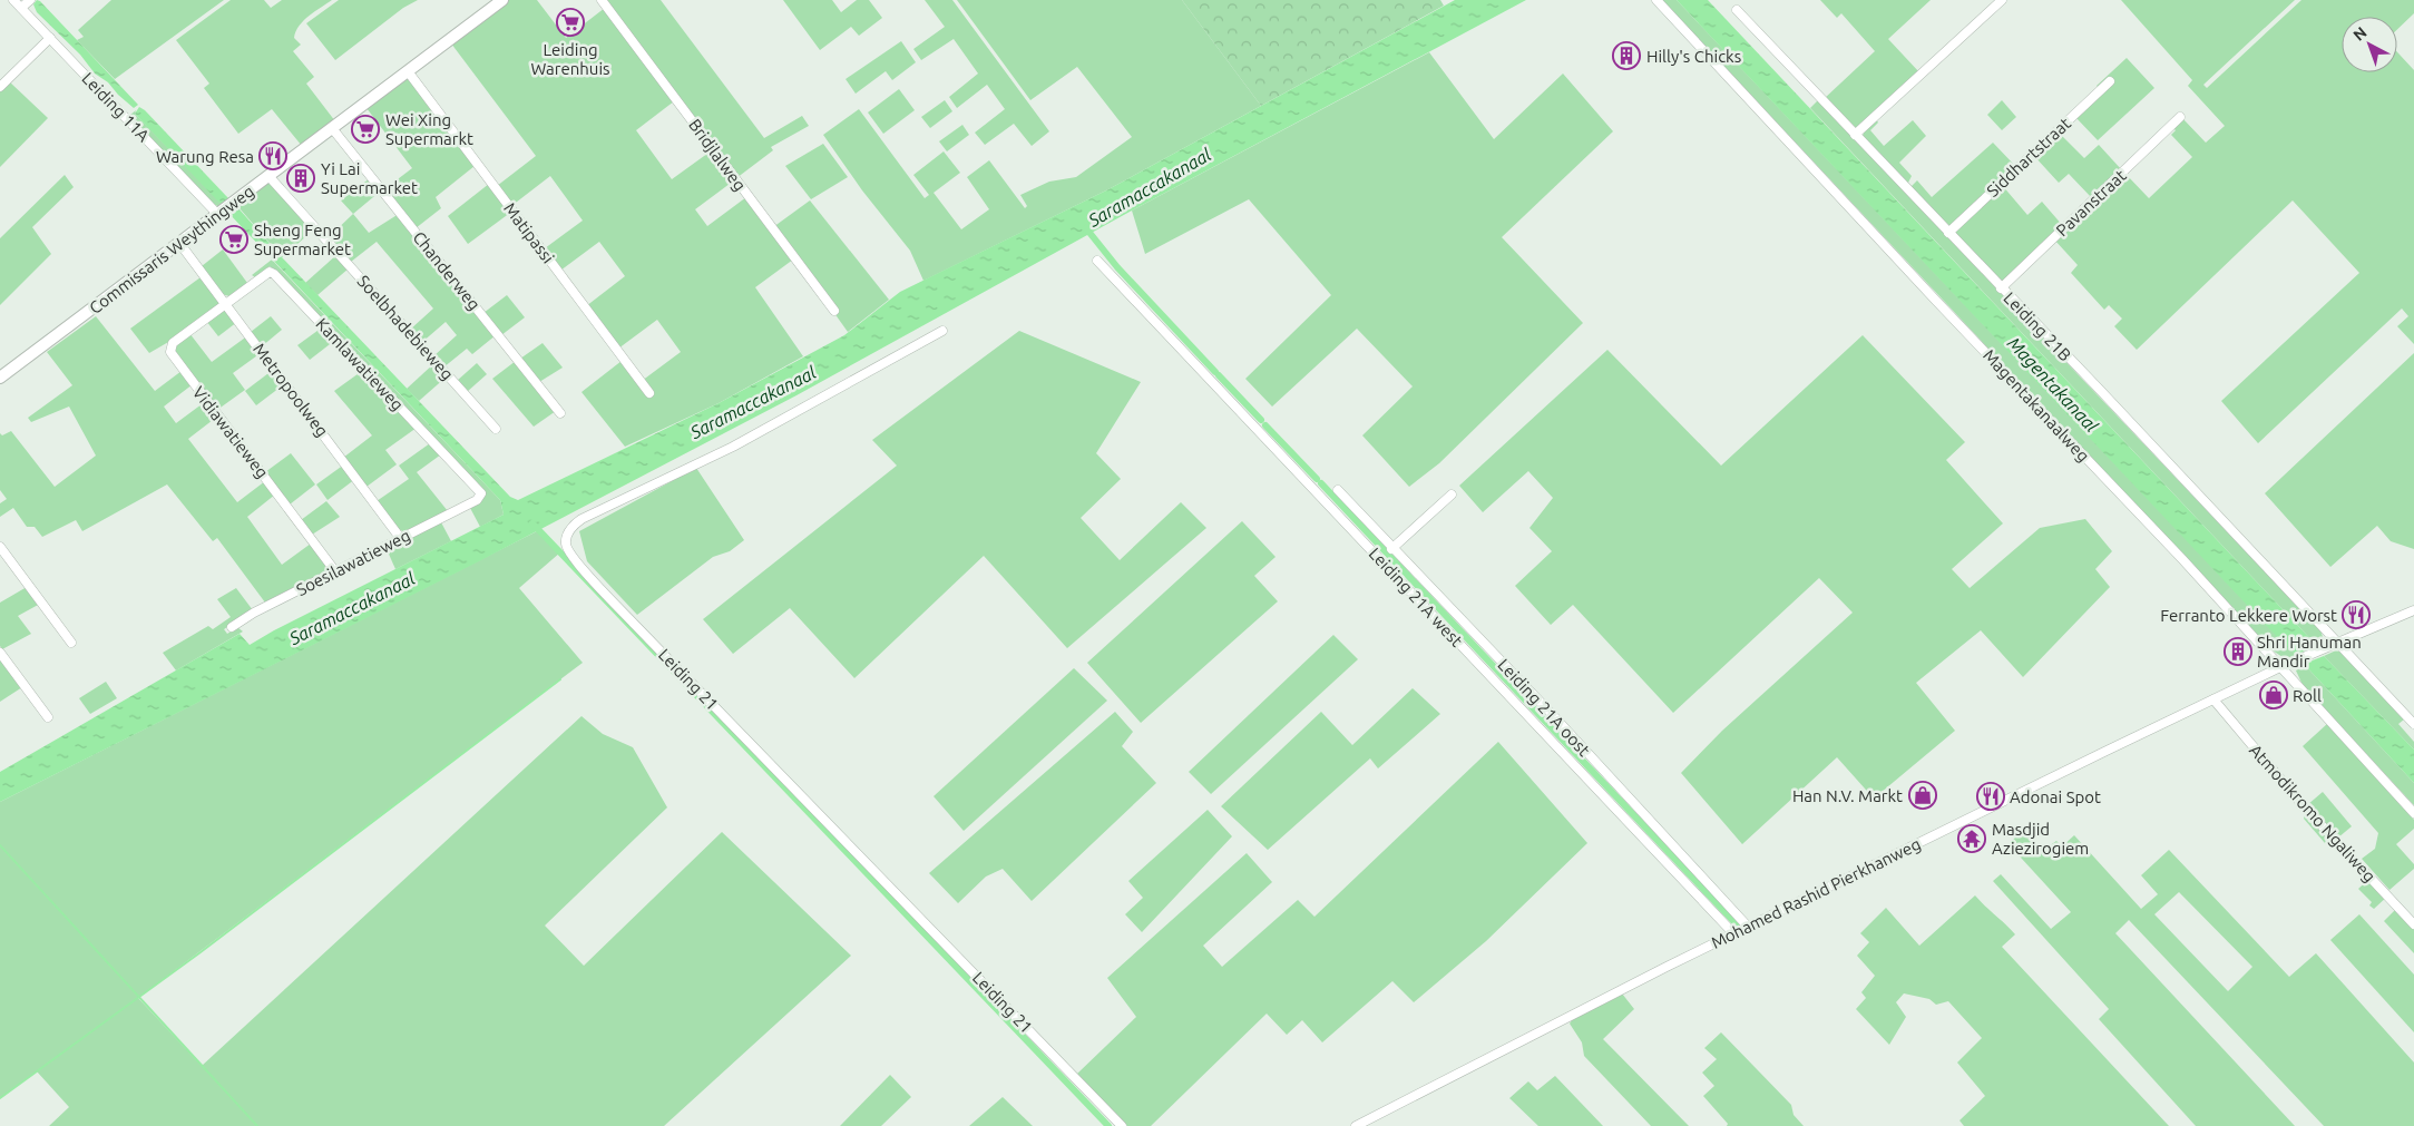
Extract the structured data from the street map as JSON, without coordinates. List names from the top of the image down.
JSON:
{
  "streets": {
    "main road": ["Commissaris Weythingweg"],
    "street": [
      "Leiding 11A",
      "Bridjlalweg",
      "Siddhartstraat",
      "Pavanstraat",
      "Matipassi",
      "Chanderweg",
      "Leiding 21B",
      "Soelbhadebieweg",
      "Kamlawatieweg",
      "Metropoolweg",
      "Magentakanaalweg",
      "Vidiawatieweg",
      "Soesilawatieweg",
      "Leiding 21A west",
      "Leiding 21",
      "Leiding 21A oost",
      "Atmodikromo Ngaliweg",
      "Mohamed Rashid Pierkhanweg"
    ]
  },
  "crossings": [
    ["Leiding 11A", "Commissaris Weythingweg"],
    ["Siddhartstraat", "Leiding 21B"],
    ["Pavanstraat", "Leiding 21B"],
    ["Matipassi", "Commissaris Weythingweg"],
    ["Commissaris Weythingweg", "Chanderweg"],
    ["Commissaris Weythingweg", "Soelbhadebieweg"],
    ["Commissaris Weythingweg", "Metropoolweg"],
    ["Leiding 21B", "Mohamed Rashid Pierkhanweg"],
    ["Kamlawatieweg", "Metropoolweg"],
    ["Kamlawatieweg", "Vidiawatieweg"],
    ["Kamlawatieweg", "Soesilawatieweg"],
    ["Metropoolweg", "Vidiawatieweg"],
    ["Metropoolweg", "Soesilawatieweg"],
    ["Magentakanaalweg", "Mohamed Rashid Pierkhanweg"],
    ["Vidiawatieweg", "Soesilawatieweg"],
    ["Leiding 21A west", "Mohamed Rashid Pierkhanweg"],
    ["Leiding 21A oost", "Mohamed Rashid Pierkhanweg"],
    ["Atmodikromo Ngaliweg", "Mohamed Rashid Pierkhanweg"]
  ],
  "water": ["Saramaccakanaal", "Magentakanaal"],
  "places": {
    "supermarket": ["Leiding Warenhuis", "Wei Xing Supermarkt", "Sheng Feng Supermarket"],
    "building": ["Hilly's Chicks", "Yi Lai Supermarket", "Shri Hanuman Mandir"],
    "restaurant": ["Warung Resa", "Ferranto Lekkere Worst", "Adonai Spot"],
    "shop": ["Roll", "Han N.V. Markt"],
    "temple": ["Masdjid Aziezirogiem"]
  },
  "north": "top left"
}
